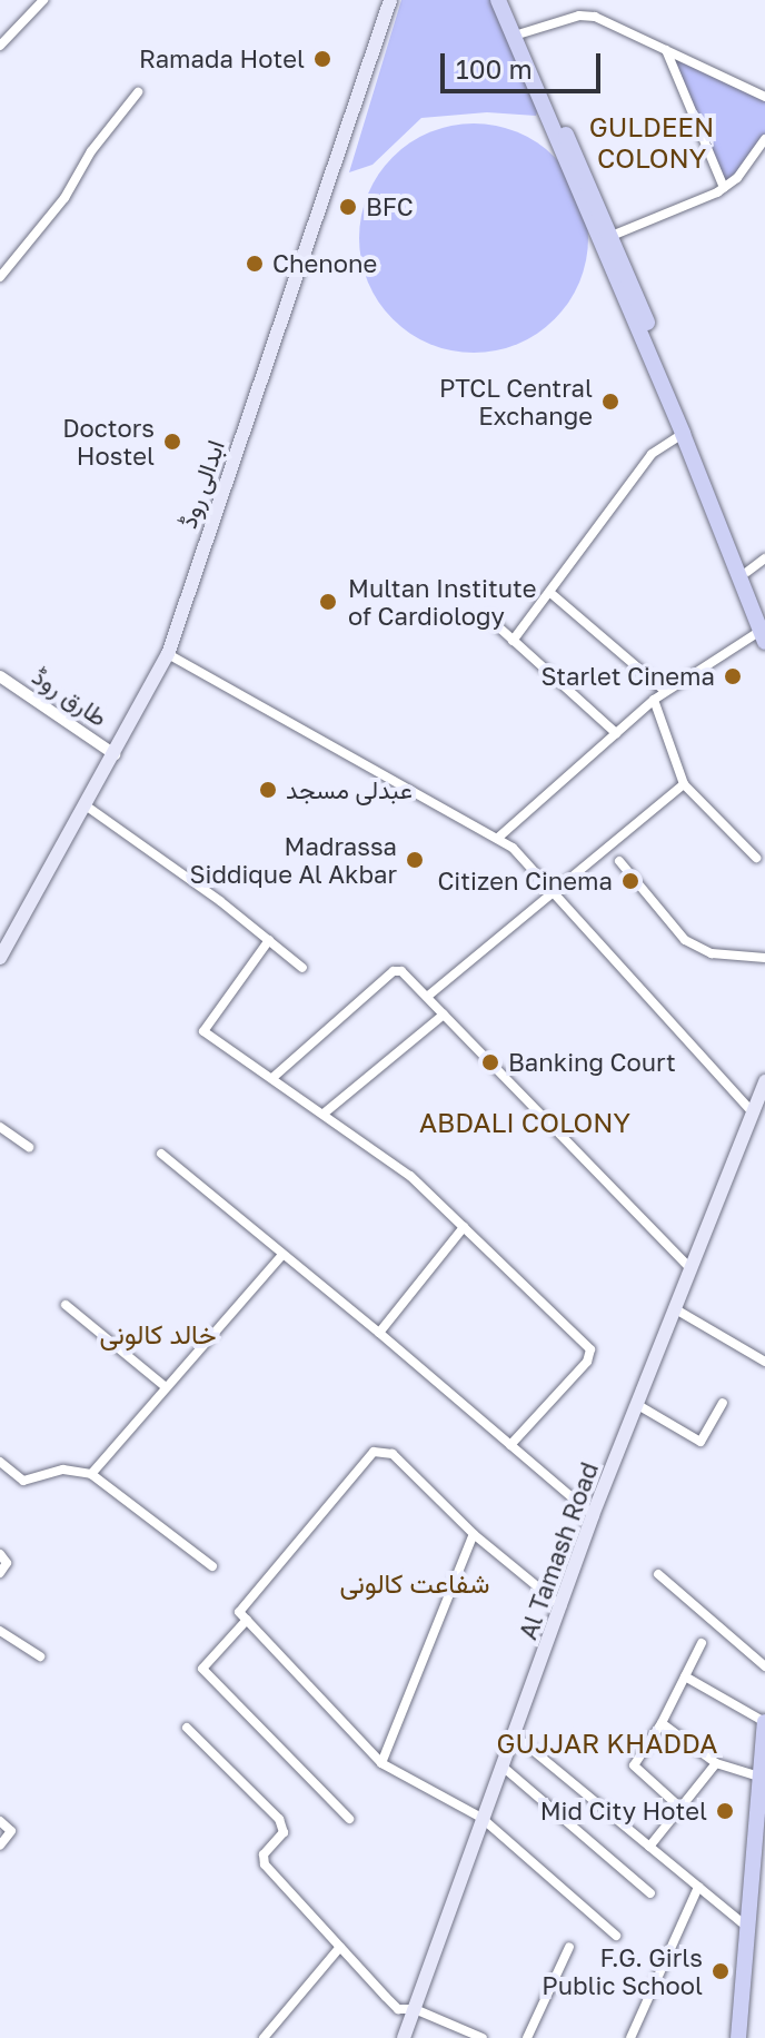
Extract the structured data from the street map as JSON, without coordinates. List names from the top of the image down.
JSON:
{
  "streets": {
    "main road": ["ابدالی روڈ", "Al Tamash Road"],
    "street": ["طارق روڈ"]
  },
  "crossings": [
    ["ابدالی روڈ", "طارق روڈ"]
  ],
  "districts": [
    "GULDEEN COLONY",
    "ABDALI COLONY",
    "خالد کالونی",
    "شفاعت کالونی",
    "GUJJAR KHADDA"
  ],
  "places": [
    "Ramada Hotel",
    "BFC",
    "Chenone",
    "PTCL Central Exchange",
    "Doctors Hostel",
    "Multan Institute of Cardiology",
    "Starlet Cinema",
    "عبدلی مسجد",
    "Madrassa Siddique Al Akbar",
    "Citizen Cinema",
    "Banking Court",
    "Mid City Hotel",
    "F.G. Girls Public School"
  ],
  "scale_bar": "100 m"
}
